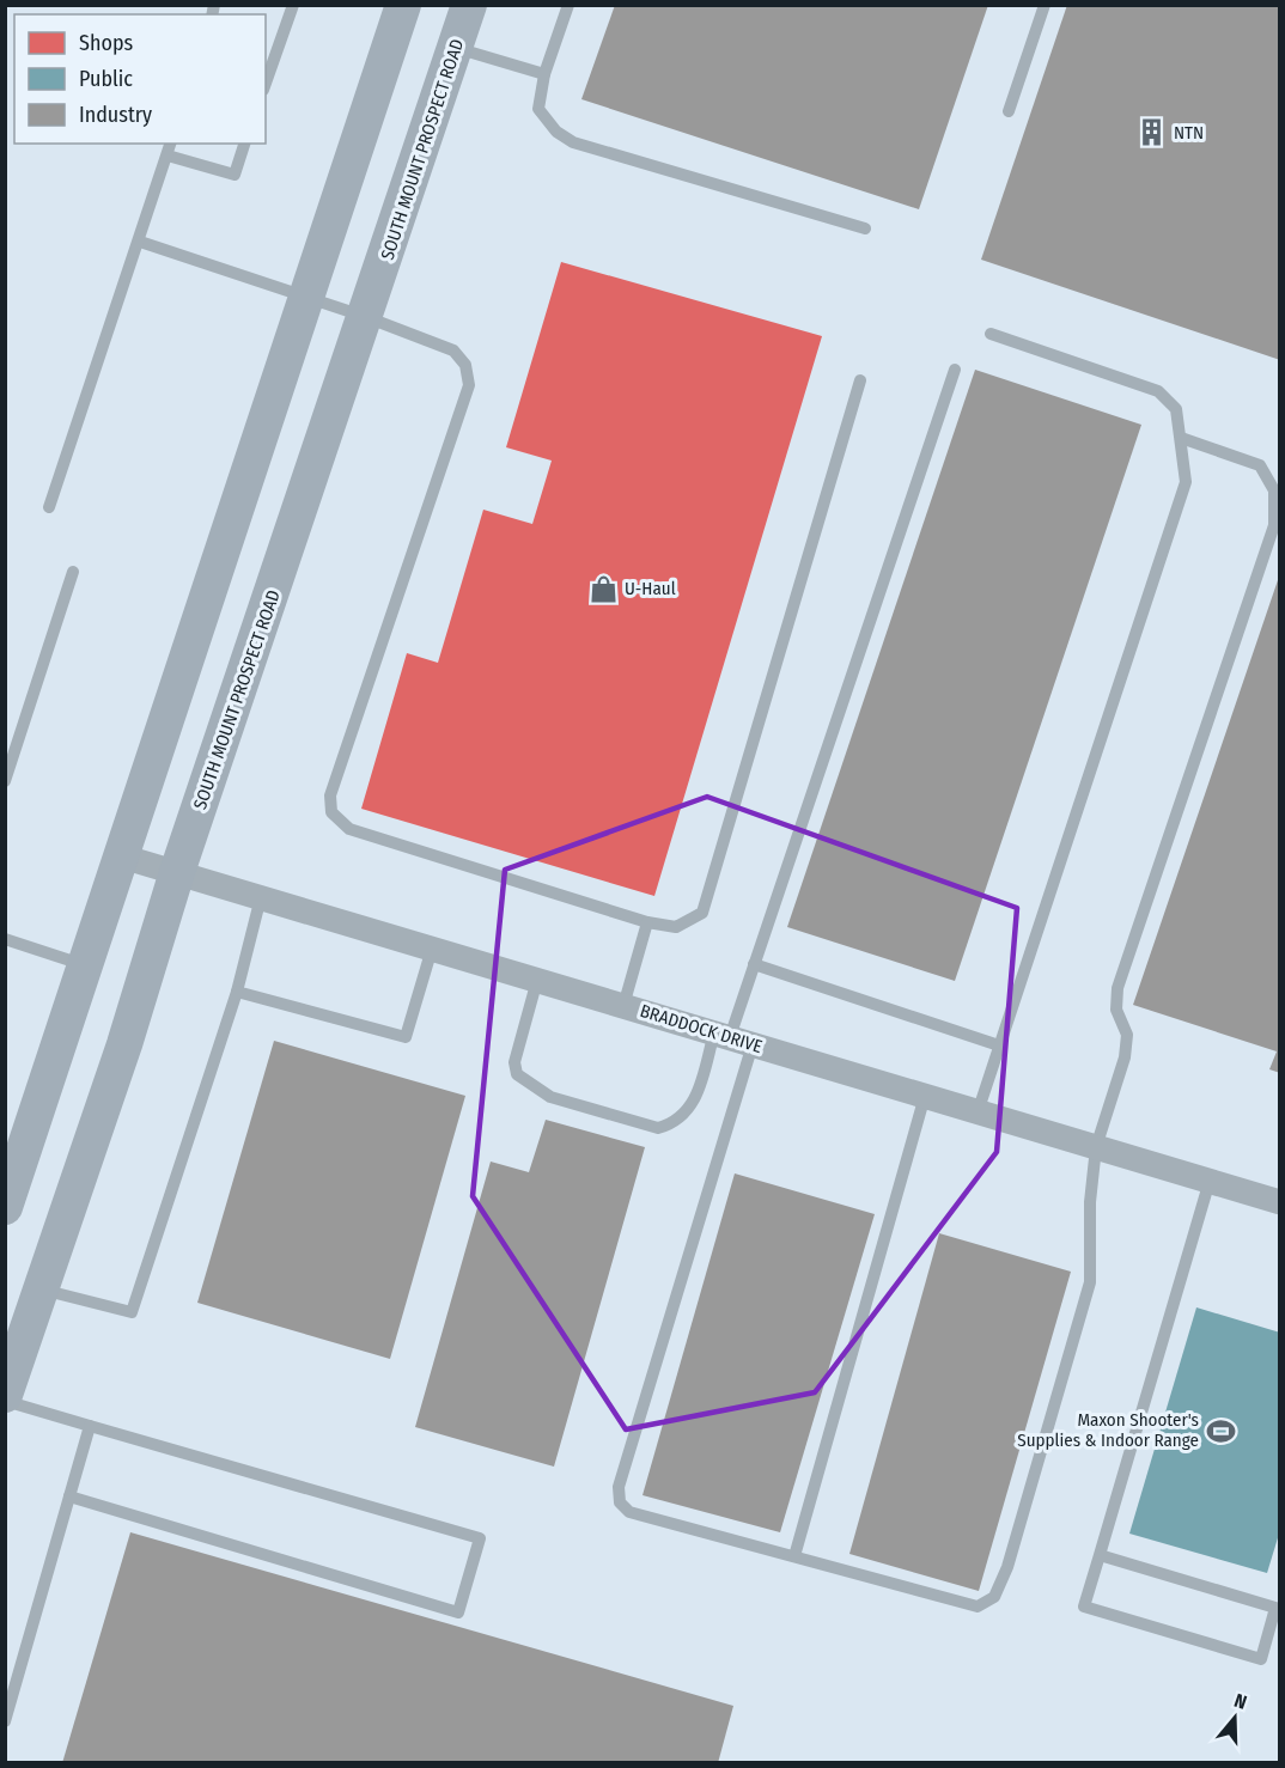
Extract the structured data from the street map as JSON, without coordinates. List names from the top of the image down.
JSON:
{
  "streets": {
    "main road": ["SOUTH MOUNT PROSPECT ROAD"],
    "street": ["BRADDOCK DRIVE"]
  },
  "crossings": [
    ["SOUTH MOUNT PROSPECT ROAD", "BRADDOCK DRIVE"]
  ],
  "places": {
    "building": ["NTN"],
    "shop": ["U-Haul"],
    "sports": ["Maxon Shooter's Supplies & Indoor Range"]
  },
  "legend": ["Shops", "Public", "Industry"],
  "north": "top"
}
